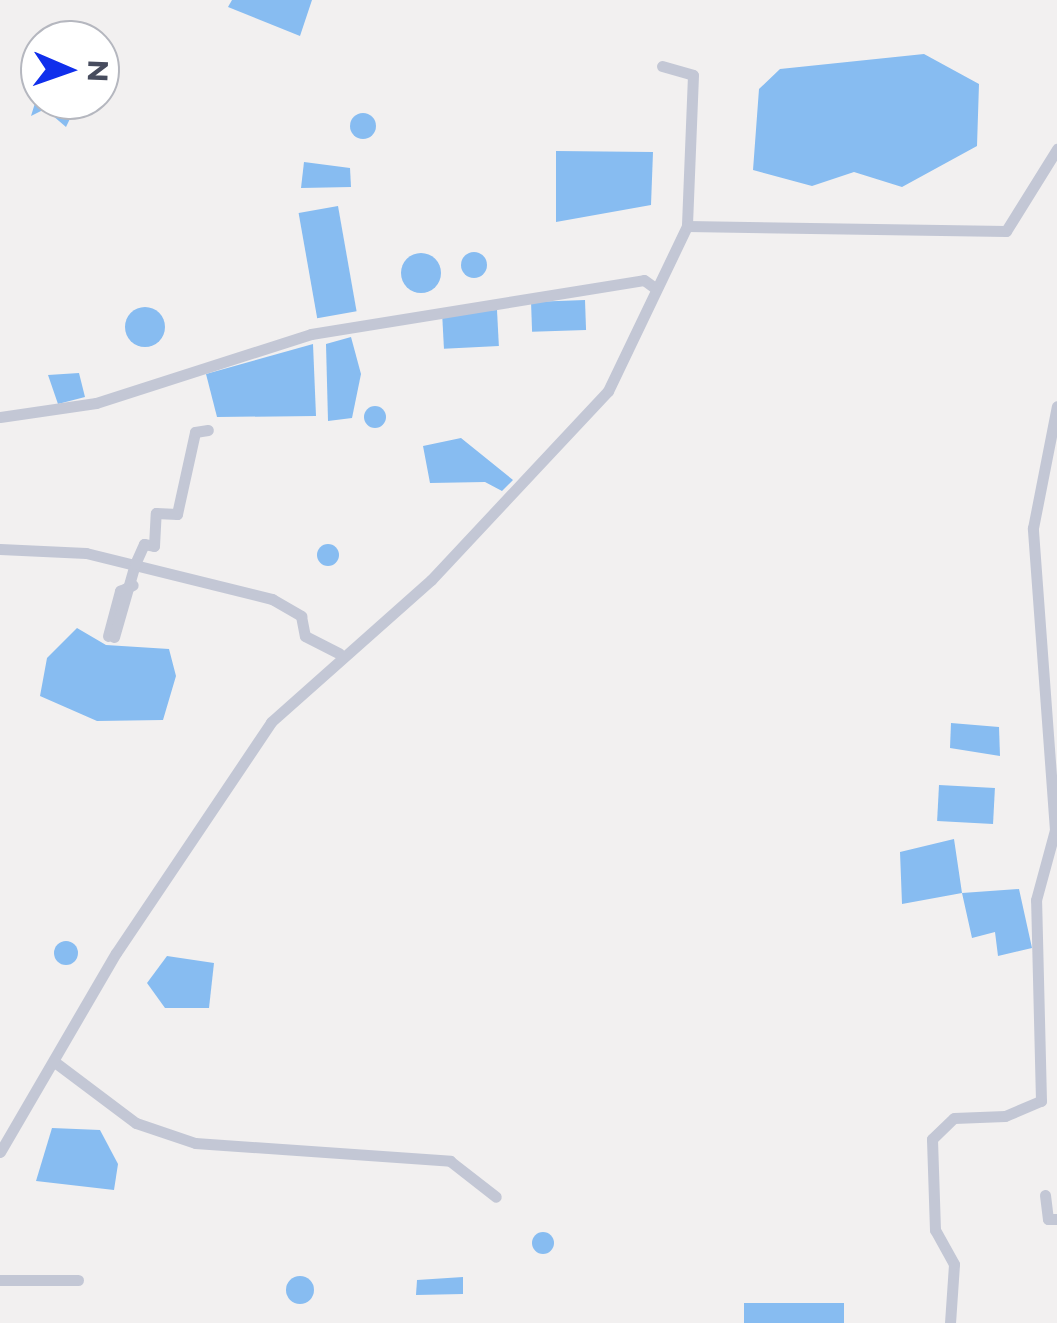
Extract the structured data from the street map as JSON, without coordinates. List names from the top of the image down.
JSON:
{
  "north": "right"
}
